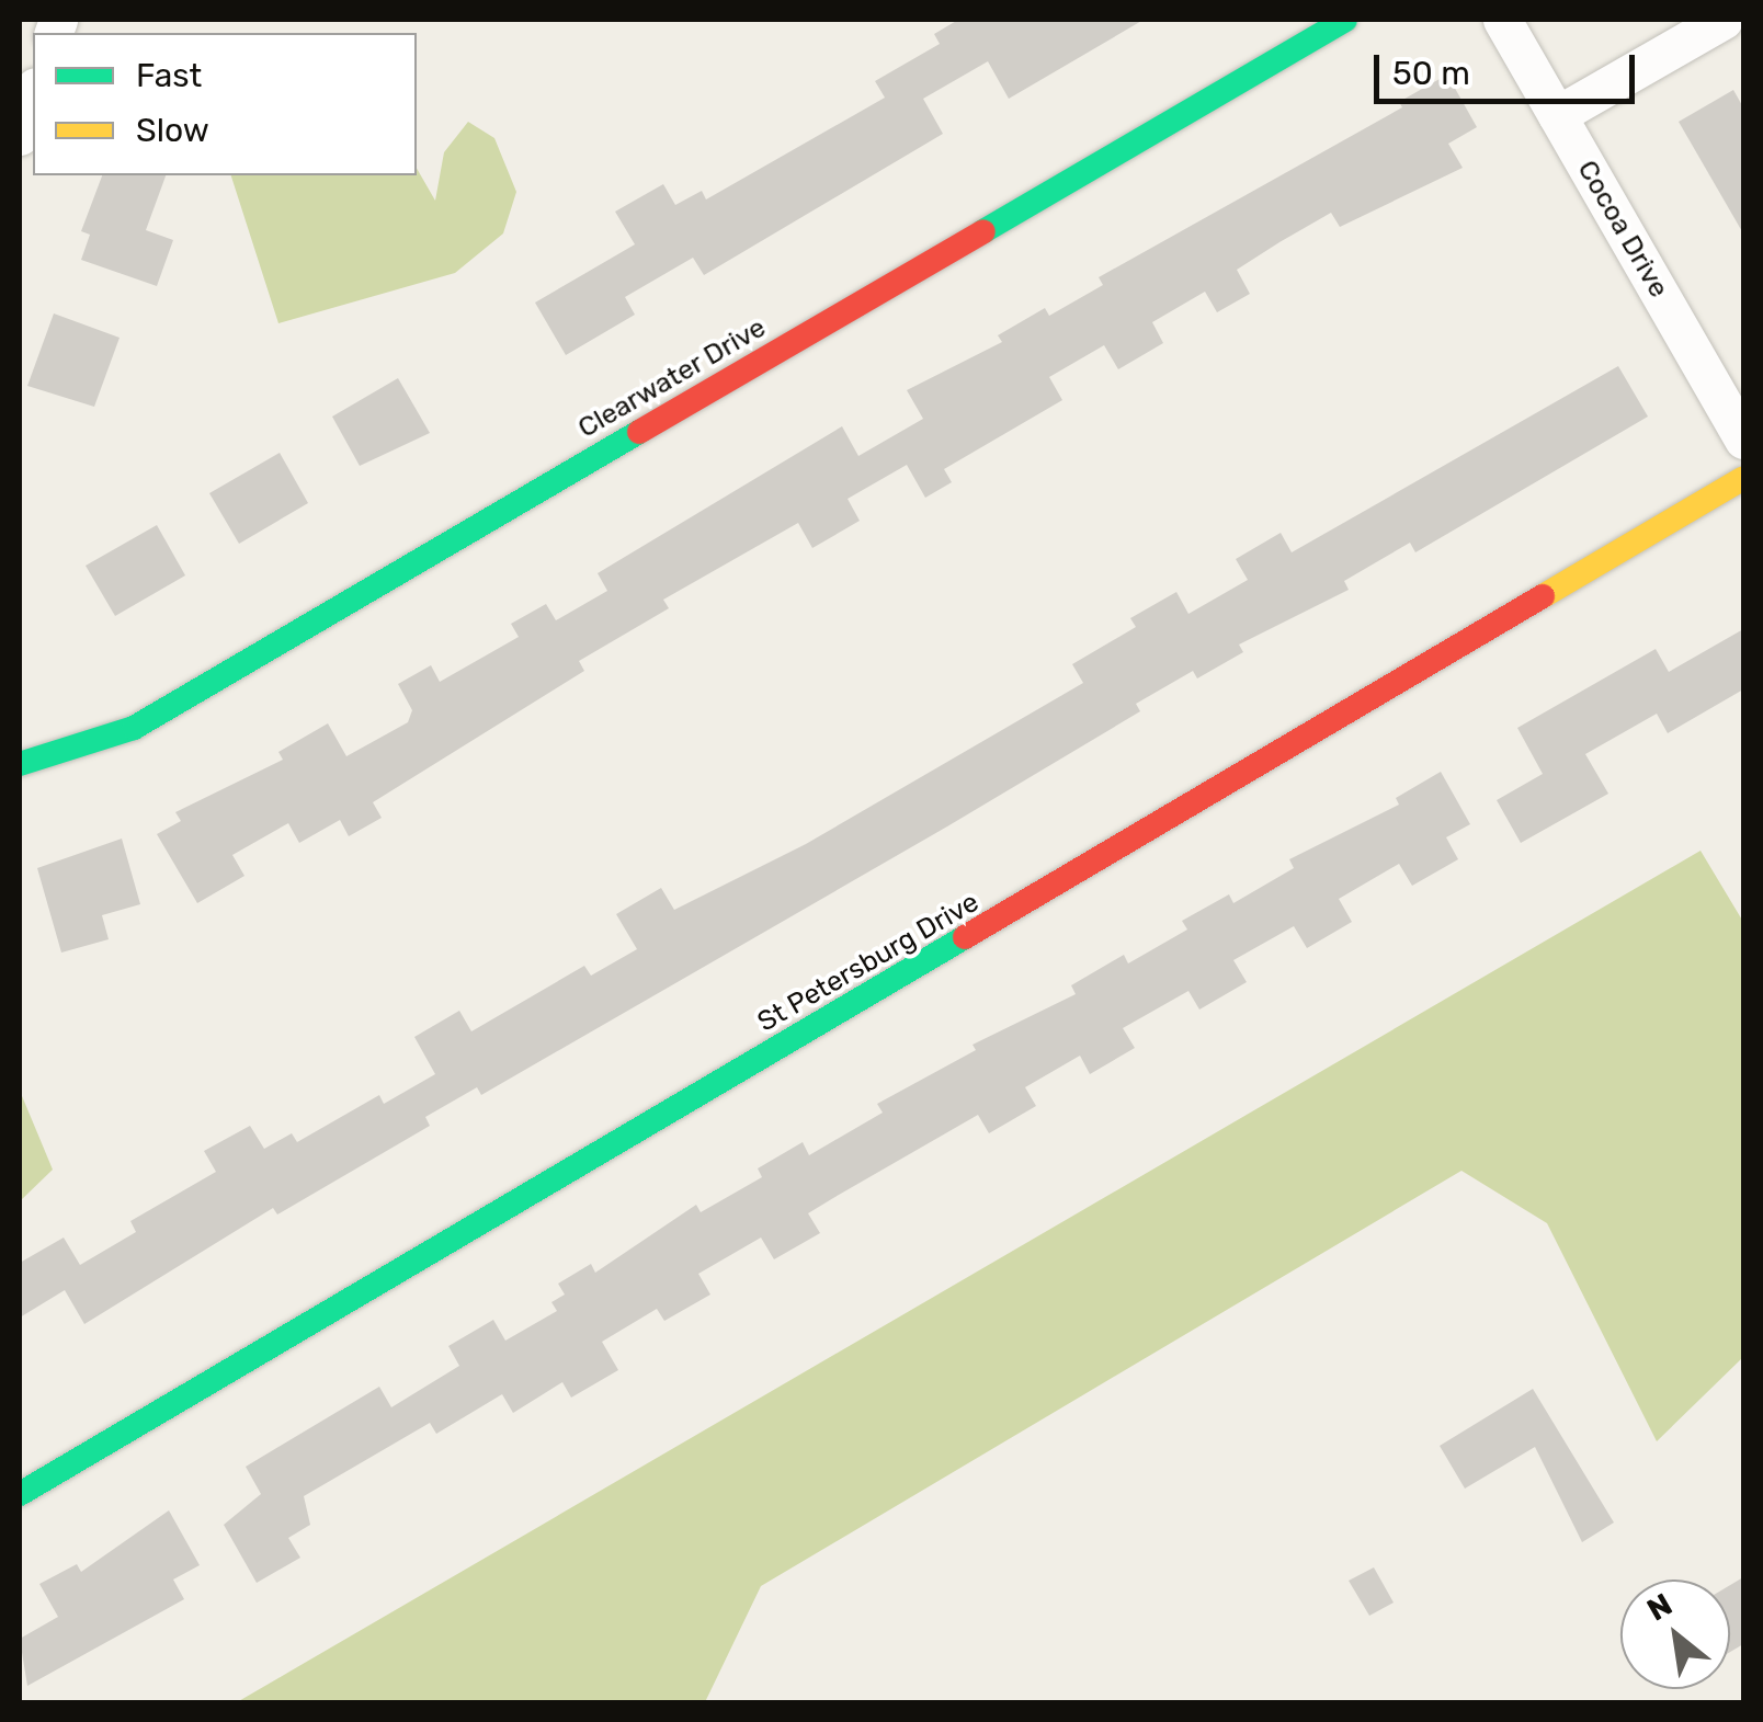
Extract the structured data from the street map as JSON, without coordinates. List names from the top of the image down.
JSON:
{
  "streets": {
    "street": ["Cocoa Drive", "Clearwater Drive", "St Petersburg Drive"]
  },
  "legend": ["Fast", "Slow"],
  "scale_bar": "50 m",
  "north": "top left"
}
